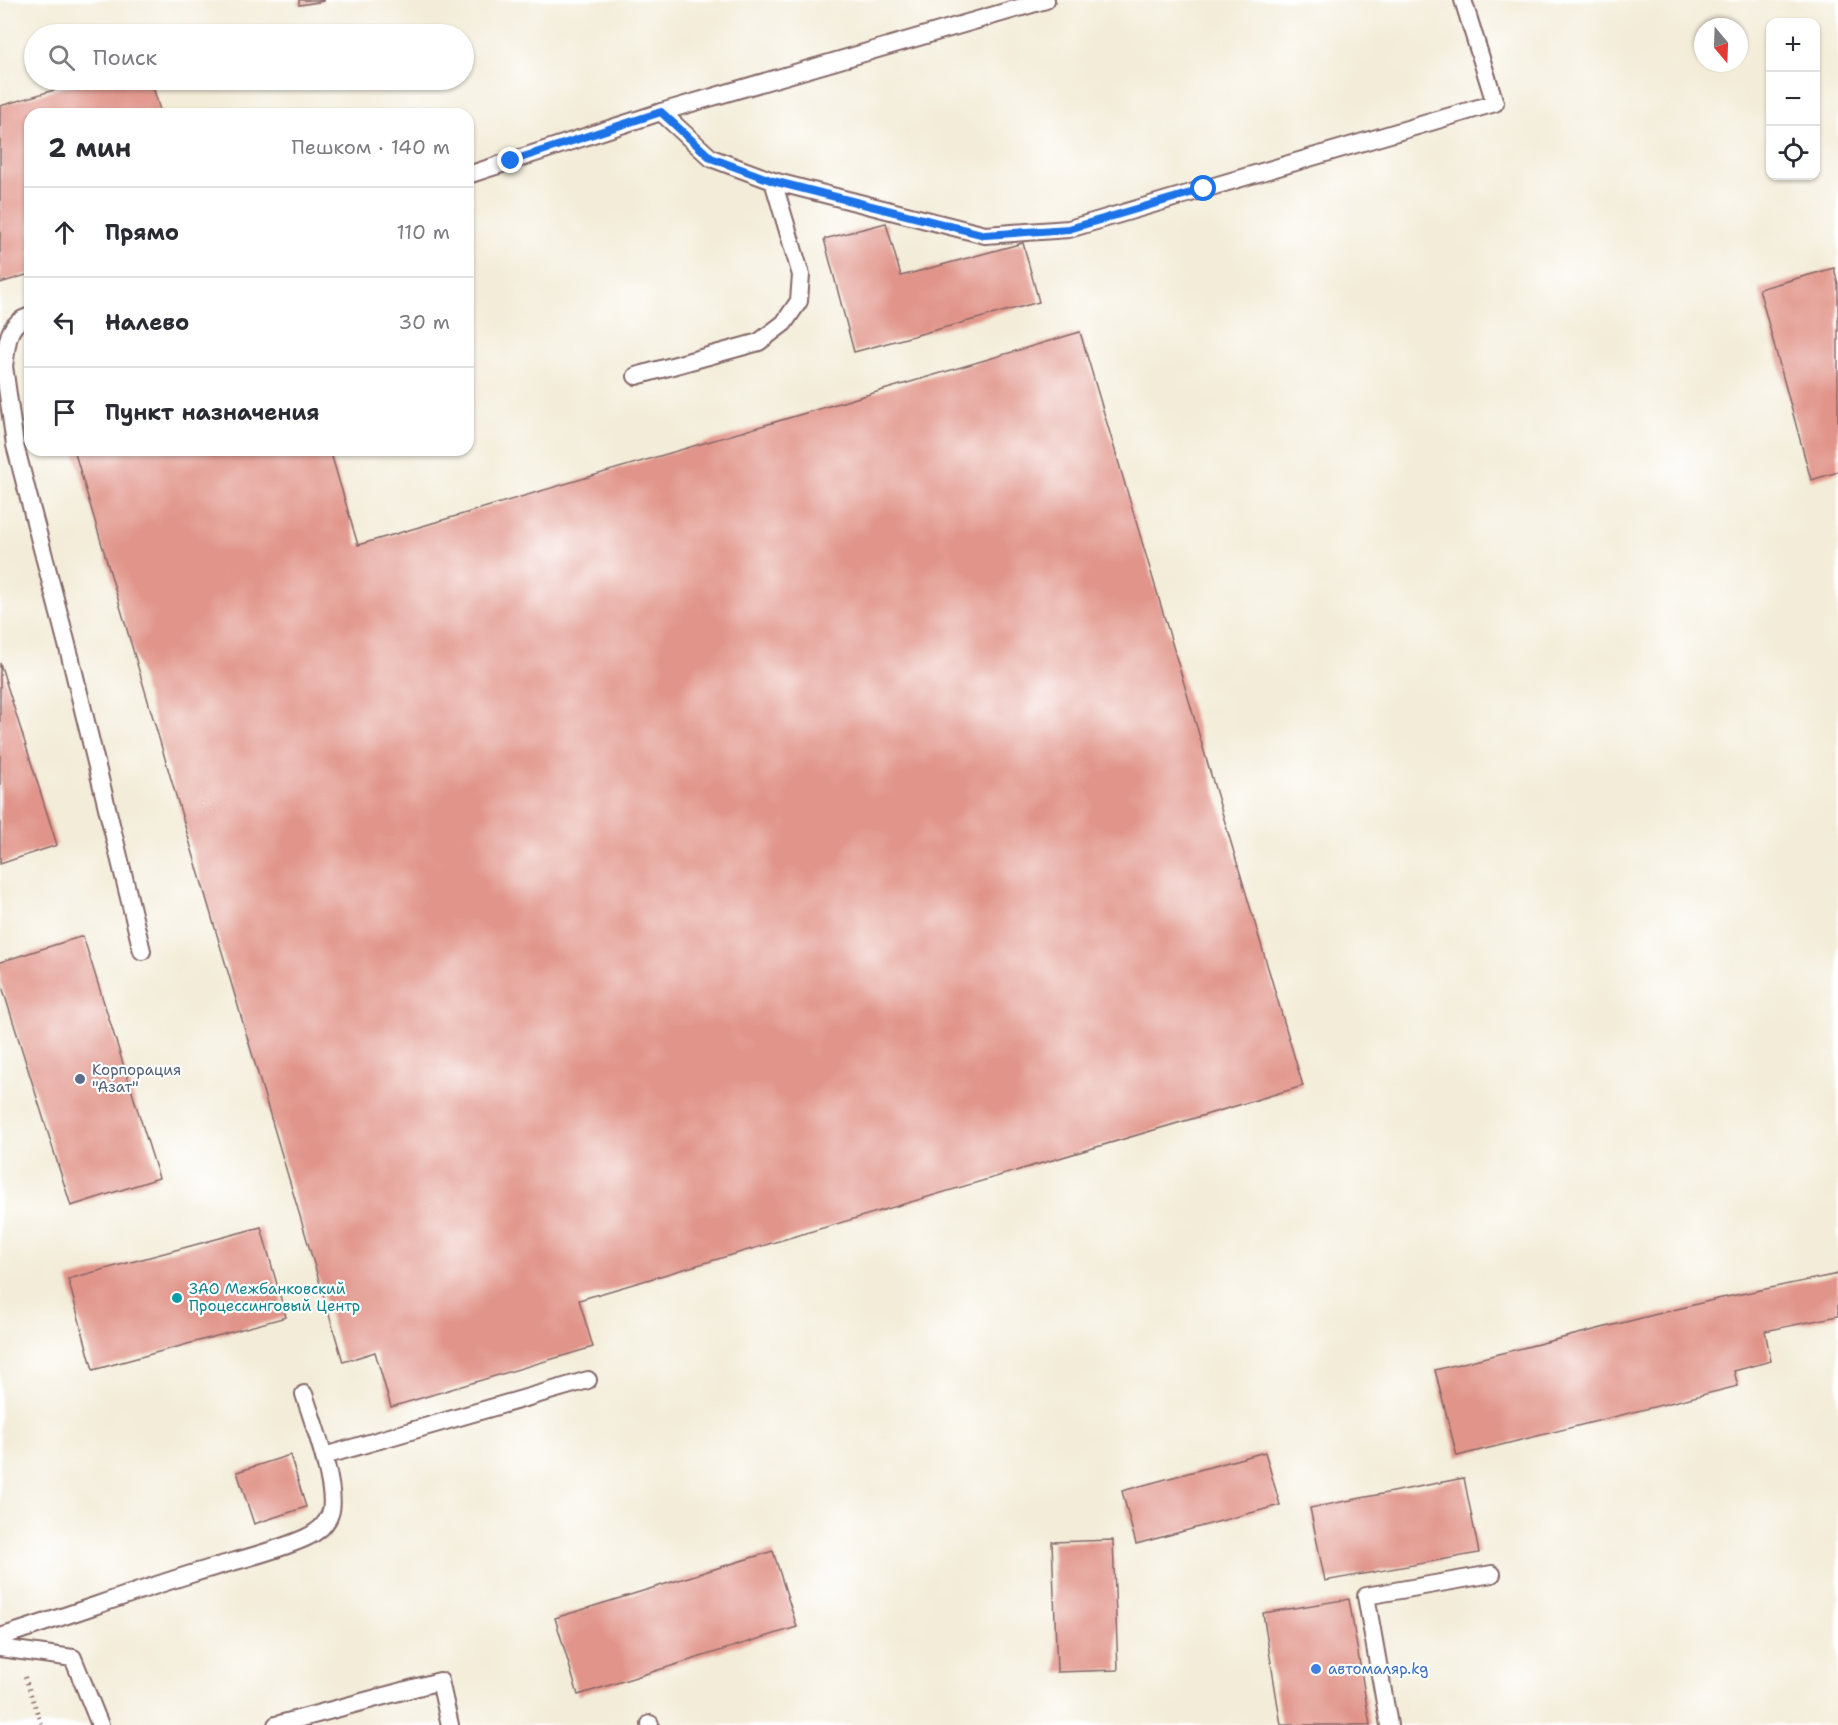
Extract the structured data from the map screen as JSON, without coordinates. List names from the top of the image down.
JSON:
{
  "places": ["Корпорация \"Азат\"", "ЗАО Межбанковский Процессинговый Центр", "автомаляр.kg"],
  "north": "bottom",
  "page": {
    "map_buttons": ["+", "−"],
    "search": "Поиск",
    "heading": ["2 мин", "Пешком · 140 m"],
    "list": [
      ["Прямо", "110 m"],
      ["Налево", "30 m"],
      "Пункт назначения"
    ]
  }
}
